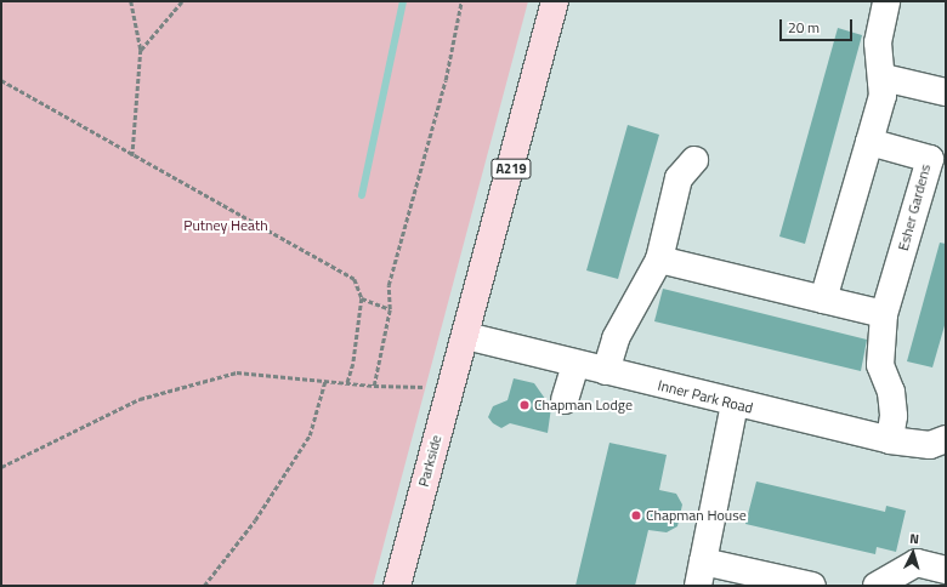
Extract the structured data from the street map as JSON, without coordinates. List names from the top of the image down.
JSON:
{
  "streets": {
    "main road": ["A219", "Parkside"],
    "street": ["Esher Gardens", "Inner Park Road"]
  },
  "crossings": [
    ["A219", "Inner Park Road"],
    ["A219", "Parkside"],
    ["Esher Gardens", "Inner Park Road"],
    ["Inner Park Road", "Parkside"]
  ],
  "parks": ["Putney Heath"],
  "places": ["Chapman Lodge", "Chapman House"],
  "scale_bar": "20 m",
  "north": "top"
}
